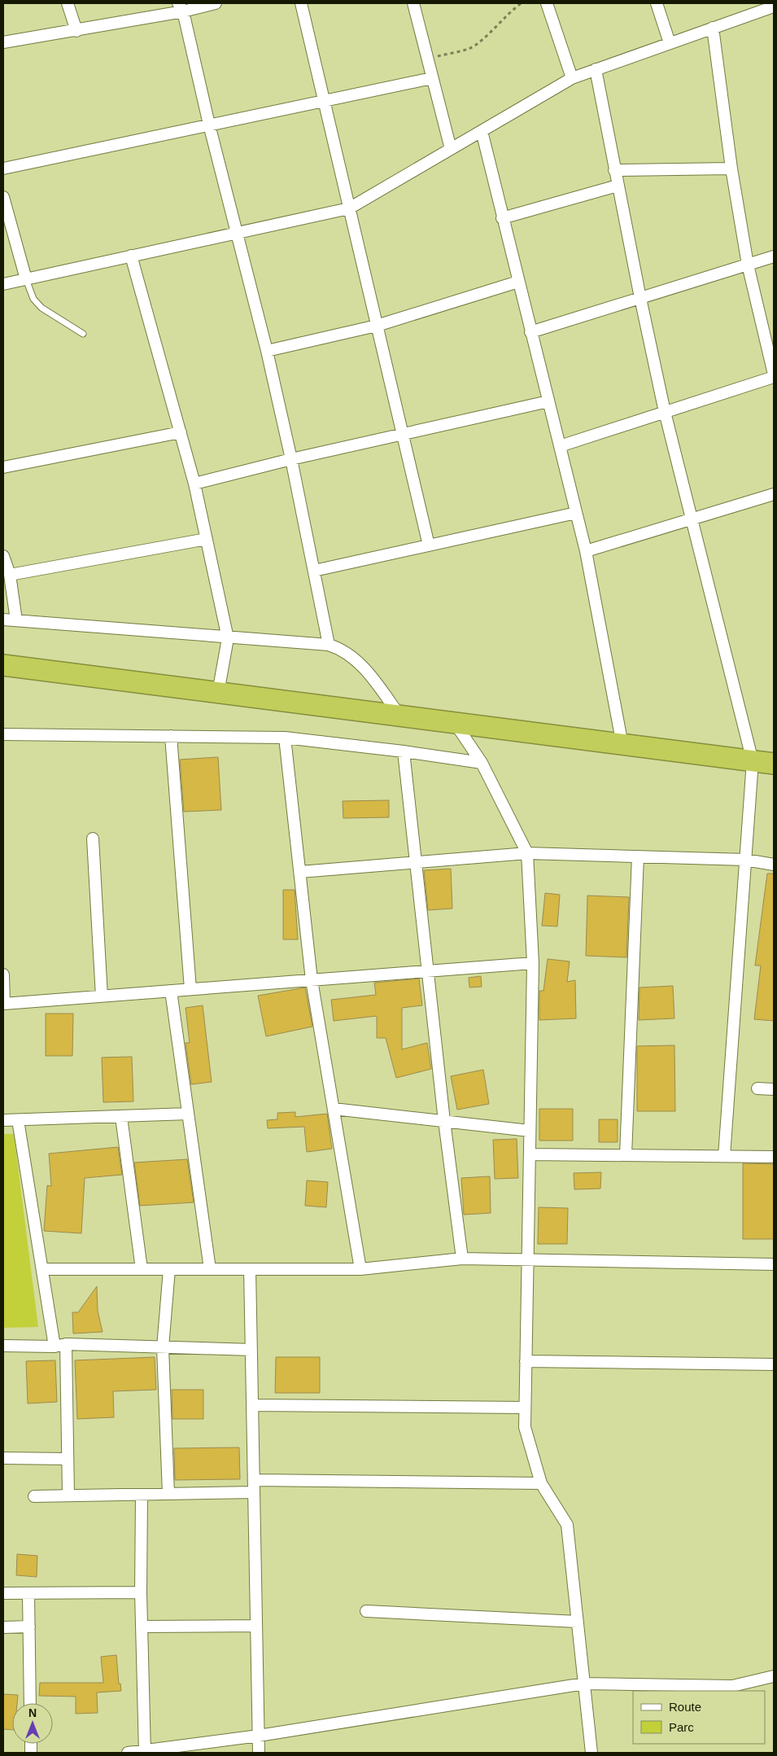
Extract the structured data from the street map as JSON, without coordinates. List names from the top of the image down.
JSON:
{
  "legend": ["Route", "Parc"],
  "north": "top"
}
